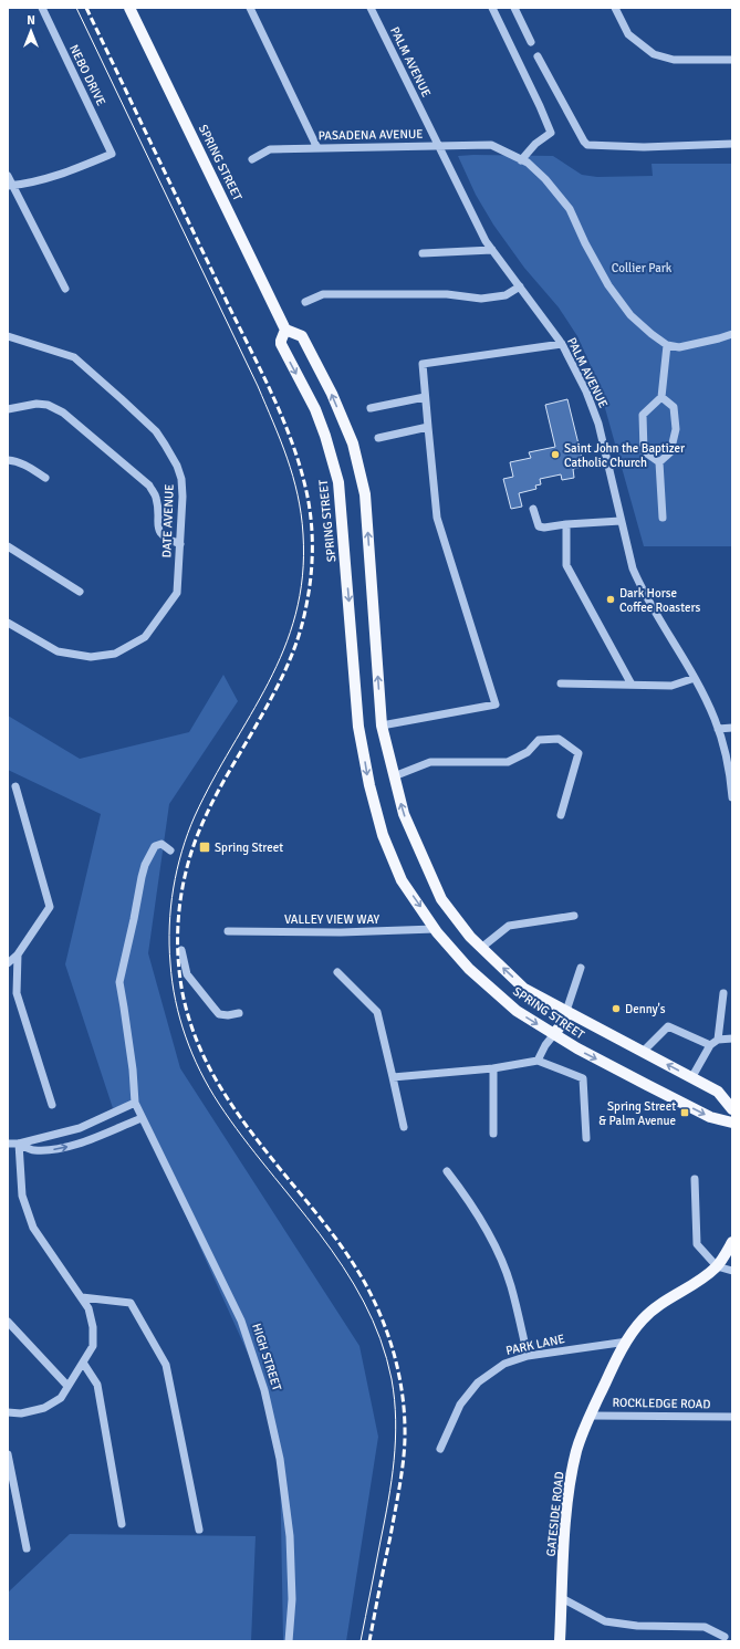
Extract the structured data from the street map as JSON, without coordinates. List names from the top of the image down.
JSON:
{
  "streets": {
    "main road": ["SPRING STREET", "GATESIDE ROAD"],
    "street": [
      "PALM AVENUE",
      "NEBO DRIVE",
      "PASADENA AVENUE",
      "DATE AVENUE",
      "VALLEY VIEW WAY",
      "PARK LANE",
      "HIGH STREET",
      "ROCKLEDGE ROAD"
    ]
  },
  "crossings": [
    ["PALM AVENUE", "PASADENA AVENUE"],
    ["SPRING STREET", "VALLEY VIEW WAY"],
    ["PARK LANE", "GATESIDE ROAD"],
    ["ROCKLEDGE ROAD", "GATESIDE ROAD"]
  ],
  "parks": ["Collier Park"],
  "places": {
    "other": ["Saint John the Baptizer Catholic Church", "Dark Horse Coffee Roasters", "Denny's"],
    "transit": ["Spring Street", "Spring Street & Palm Avenue"]
  },
  "north": "top"
}
